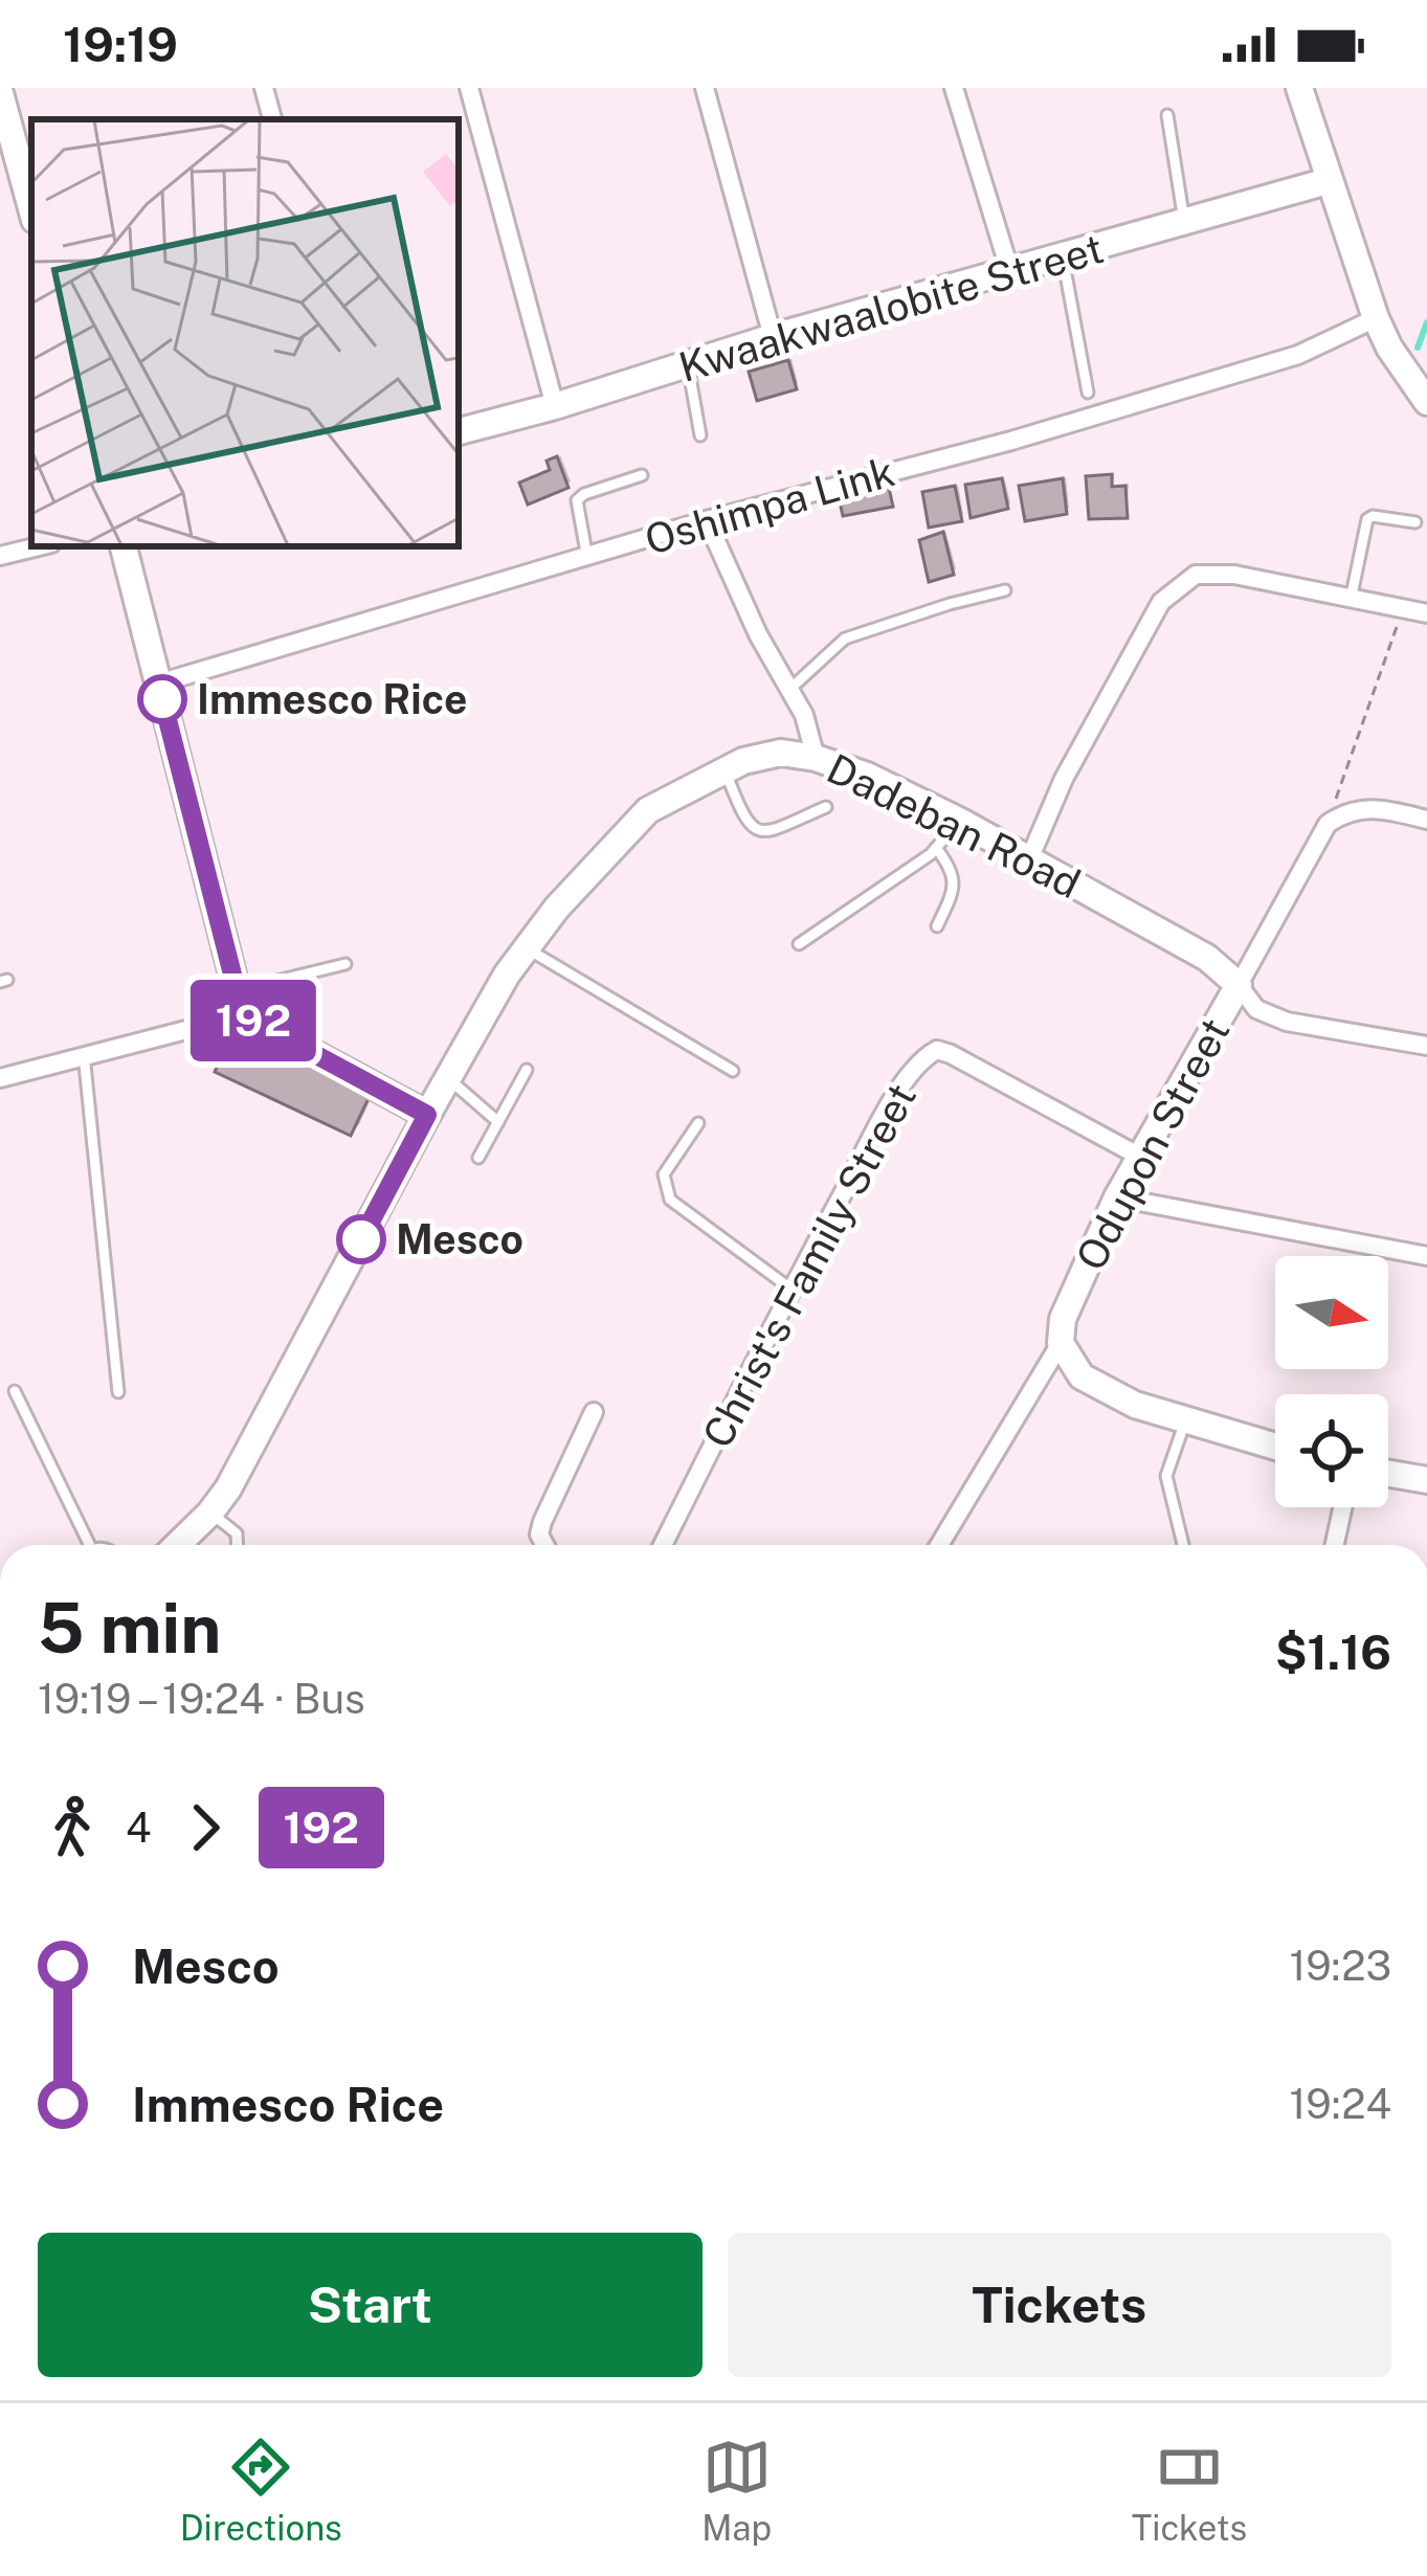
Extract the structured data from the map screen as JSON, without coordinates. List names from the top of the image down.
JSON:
{
  "streets": {
    "street": [
      "Kwaakwaalobite Street",
      "Oshimpa Link",
      "Dadeban Road",
      "Odupon Street",
      "Christ's Family Street"
    ]
  },
  "crossings": [
    ["Dadeban Road", "Odupon Street"],
    ["Odupon Street", "Christ's Family Street"]
  ],
  "places": ["Immesco Rice", "Mesco"],
  "lines": ["bus line 192"],
  "north": "right",
  "page": {
    "status": "19:19",
    "on_map": "192",
    "heading": ["5 min", "19:19 – 19:24 · Bus", "$1.16"],
    "legs": ["4", "192"],
    "list": [
      {
        "name": "Mesco",
        "value": "19:23"
      },
      {
        "name": "Immesco Rice",
        "value": "19:24"
      }
    ],
    "buttons": ["Start", "Tickets"],
    "tabs": ["Directions", "Map", "Tickets"]
  }
}
